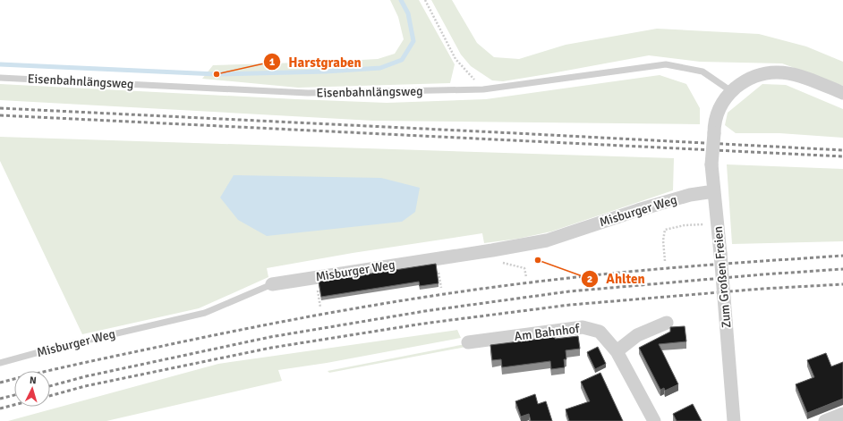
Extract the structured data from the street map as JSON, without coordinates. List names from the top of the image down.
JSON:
{
  "streets": {
    "street": ["Misburger Weg", "Zum Großen Freien", "Am Bahnhof"],
    "lane": ["Eisenbahnlängsweg"]
  },
  "crossings": [
    ["Eisenbahnlängsweg", "Zum Großen Freien"],
    ["Misburger Weg", "Zum Großen Freien"]
  ],
  "places": ["Harstgraben", "Ahlten"],
  "north": "top"
}
